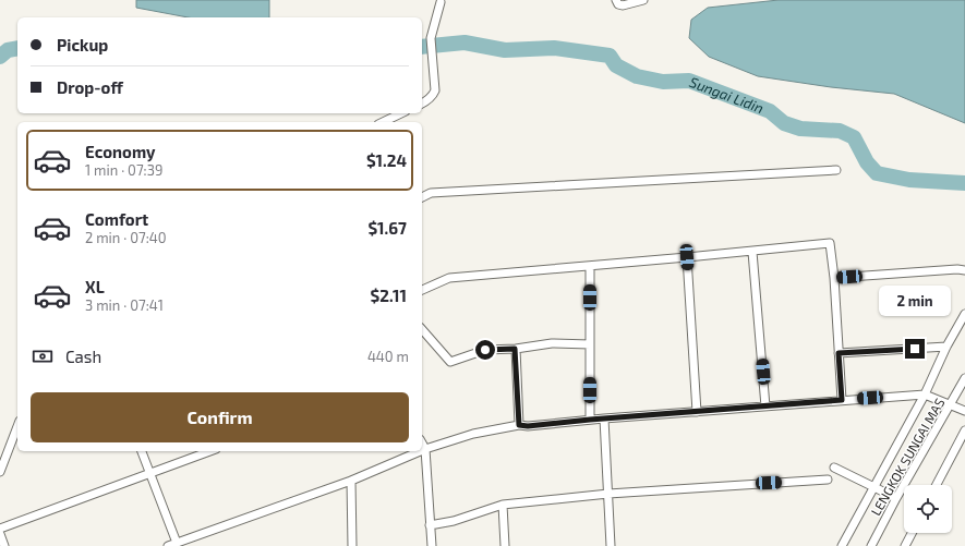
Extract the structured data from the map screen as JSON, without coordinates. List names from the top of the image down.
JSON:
{
  "streets": {
    "street": ["LENGKOK SUNGAI MAS"]
  },
  "water": ["Sungai Lidin"],
  "page": {
    "banner": ["Pickup", "Drop-off"],
    "list": [
      {
        "name": "Economy",
        "note": "1 min · 07:39",
        "value": "$1.24"
      },
      {
        "name": "Comfort",
        "note": "2 min · 07:40",
        "value": "$1.67"
      },
      {
        "name": "XL",
        "note": "3 min · 07:41",
        "value": "$2.11"
      }
    ],
    "bubble": "2 min",
    "pay": ["Cash", "440 m"],
    "buttons": "Confirm"
  }
}
